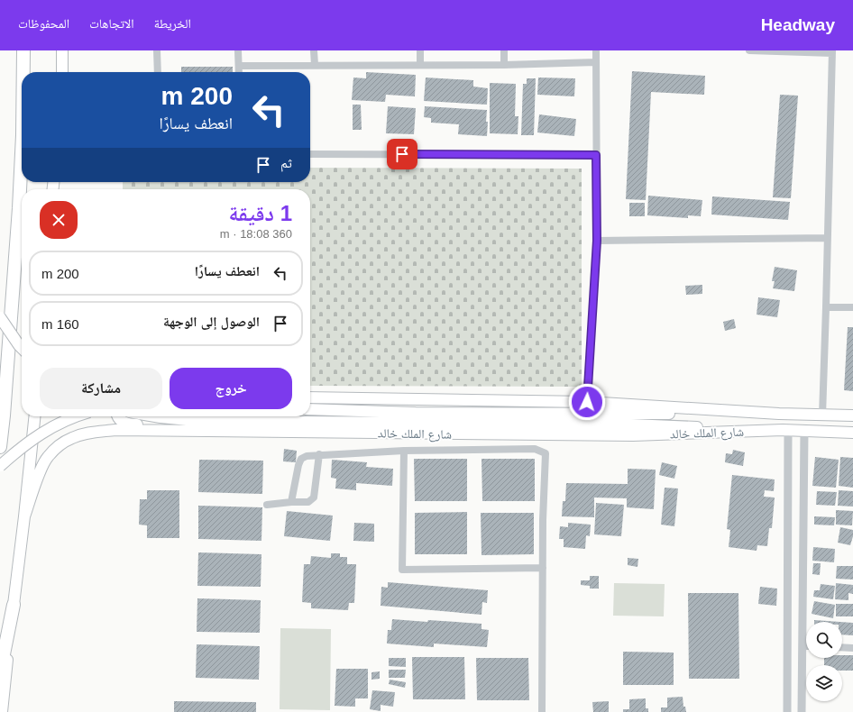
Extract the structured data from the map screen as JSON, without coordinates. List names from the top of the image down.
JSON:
{
  "streets": {
    "main road": ["شارع الملك خالد"]
  },
  "page": {
    "header": "Headway",
    "nav": ["الخريطة", "الاتجاهات", "المحفوظات"],
    "turn": ["200 m", "انعطف يسارًا"],
    "then": "ثم",
    "heading": ["1 دقيقة", "360 m · 18:08"],
    "list": [
      {
        "name": "انعطف يسارًا",
        "value": "200 m"
      },
      {
        "name": "الوصول إلى الوجهة",
        "value": "160 m"
      }
    ],
    "buttons": ["خروج", "مشاركة"]
  }
}
